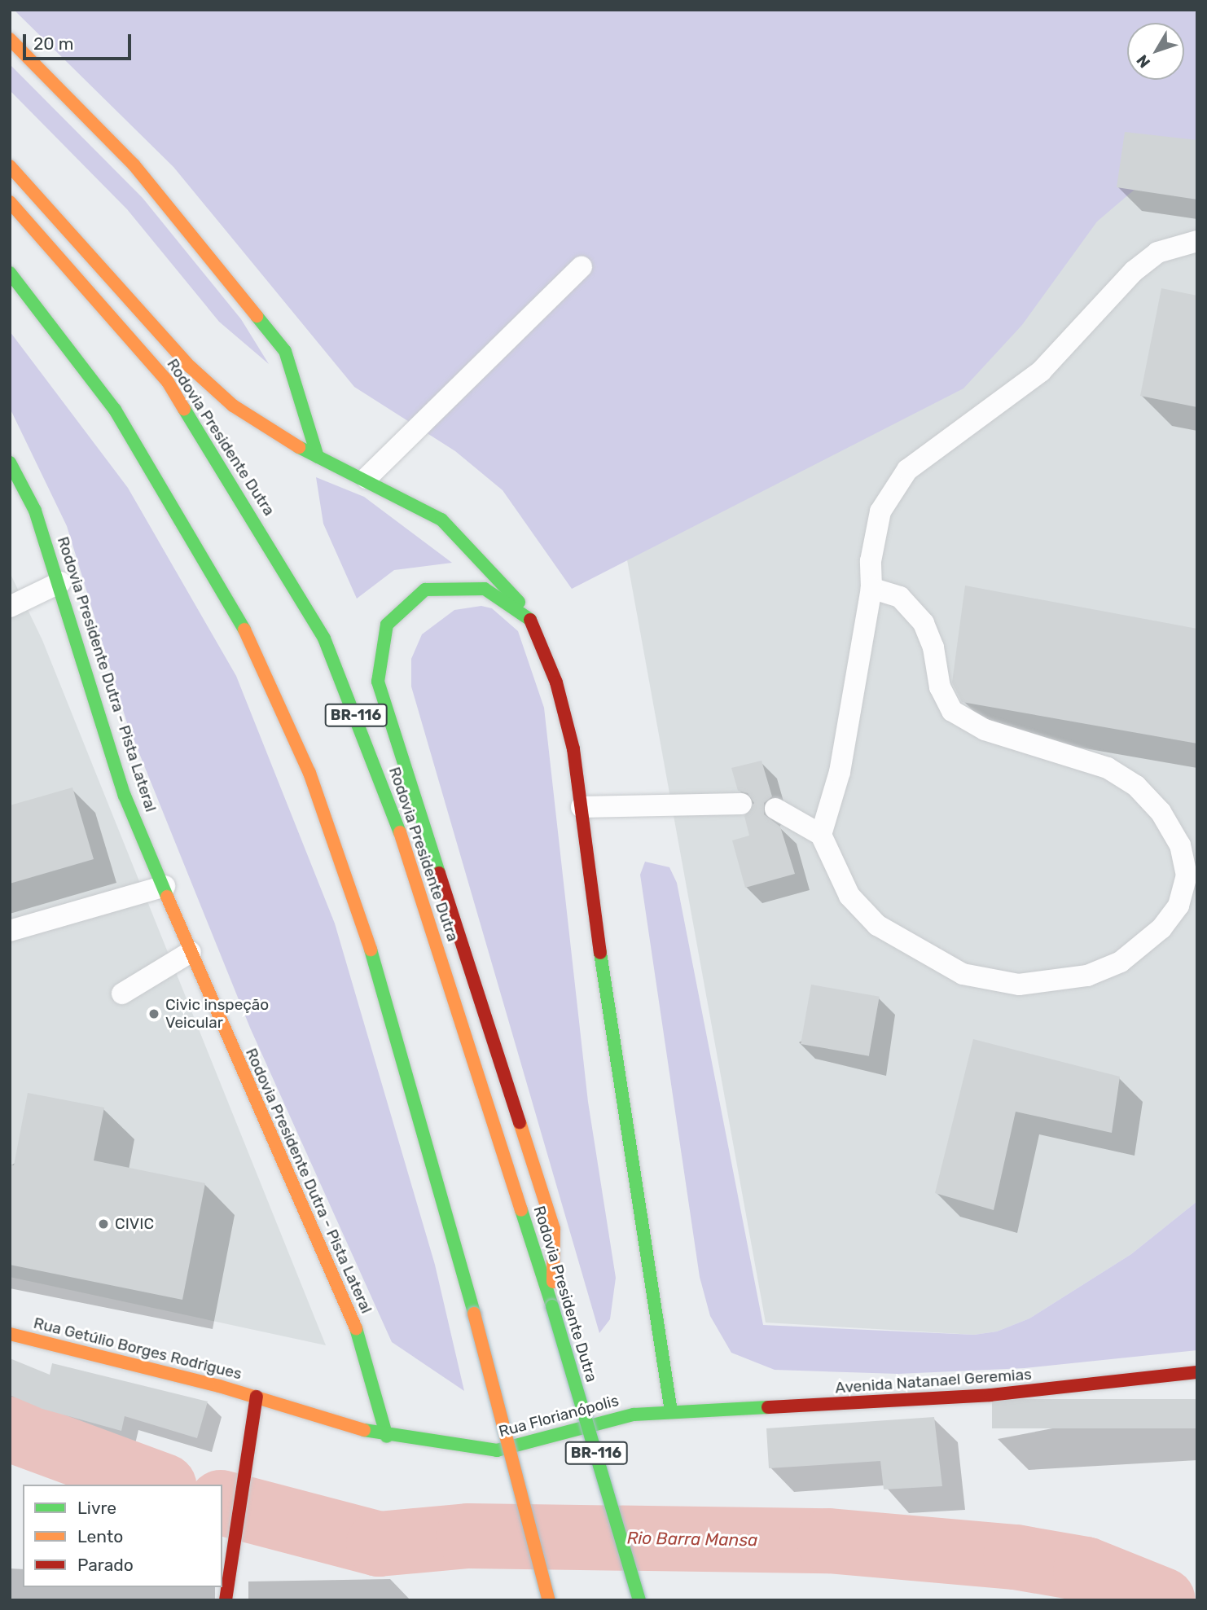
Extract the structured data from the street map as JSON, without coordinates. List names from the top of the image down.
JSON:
{
  "streets": {
    "main road": [
      "Rodovia Presidente Dutra",
      "Rodovia Presidente Dutra - Pista Lateral",
      "BR-116",
      "Rua Getúlio Borges Rodrigues",
      "Avenida Natanael Geremias",
      "Rua Florianópolis"
    ]
  },
  "crossings": [
    ["Rodovia Presidente Dutra - Pista Lateral", "Rua Florianópolis"],
    ["Rua Getúlio Borges Rodrigues", "Rua Florianópolis"],
    ["Avenida Natanael Geremias", "Rua Florianópolis"]
  ],
  "water": ["Rio Barra Mansa"],
  "places": ["Civic inspeção Veicular", "CIVIC"],
  "legend": ["Livre", "Lento", "Parado"],
  "scale_bar": "20 m",
  "north": "bottom left"
}
